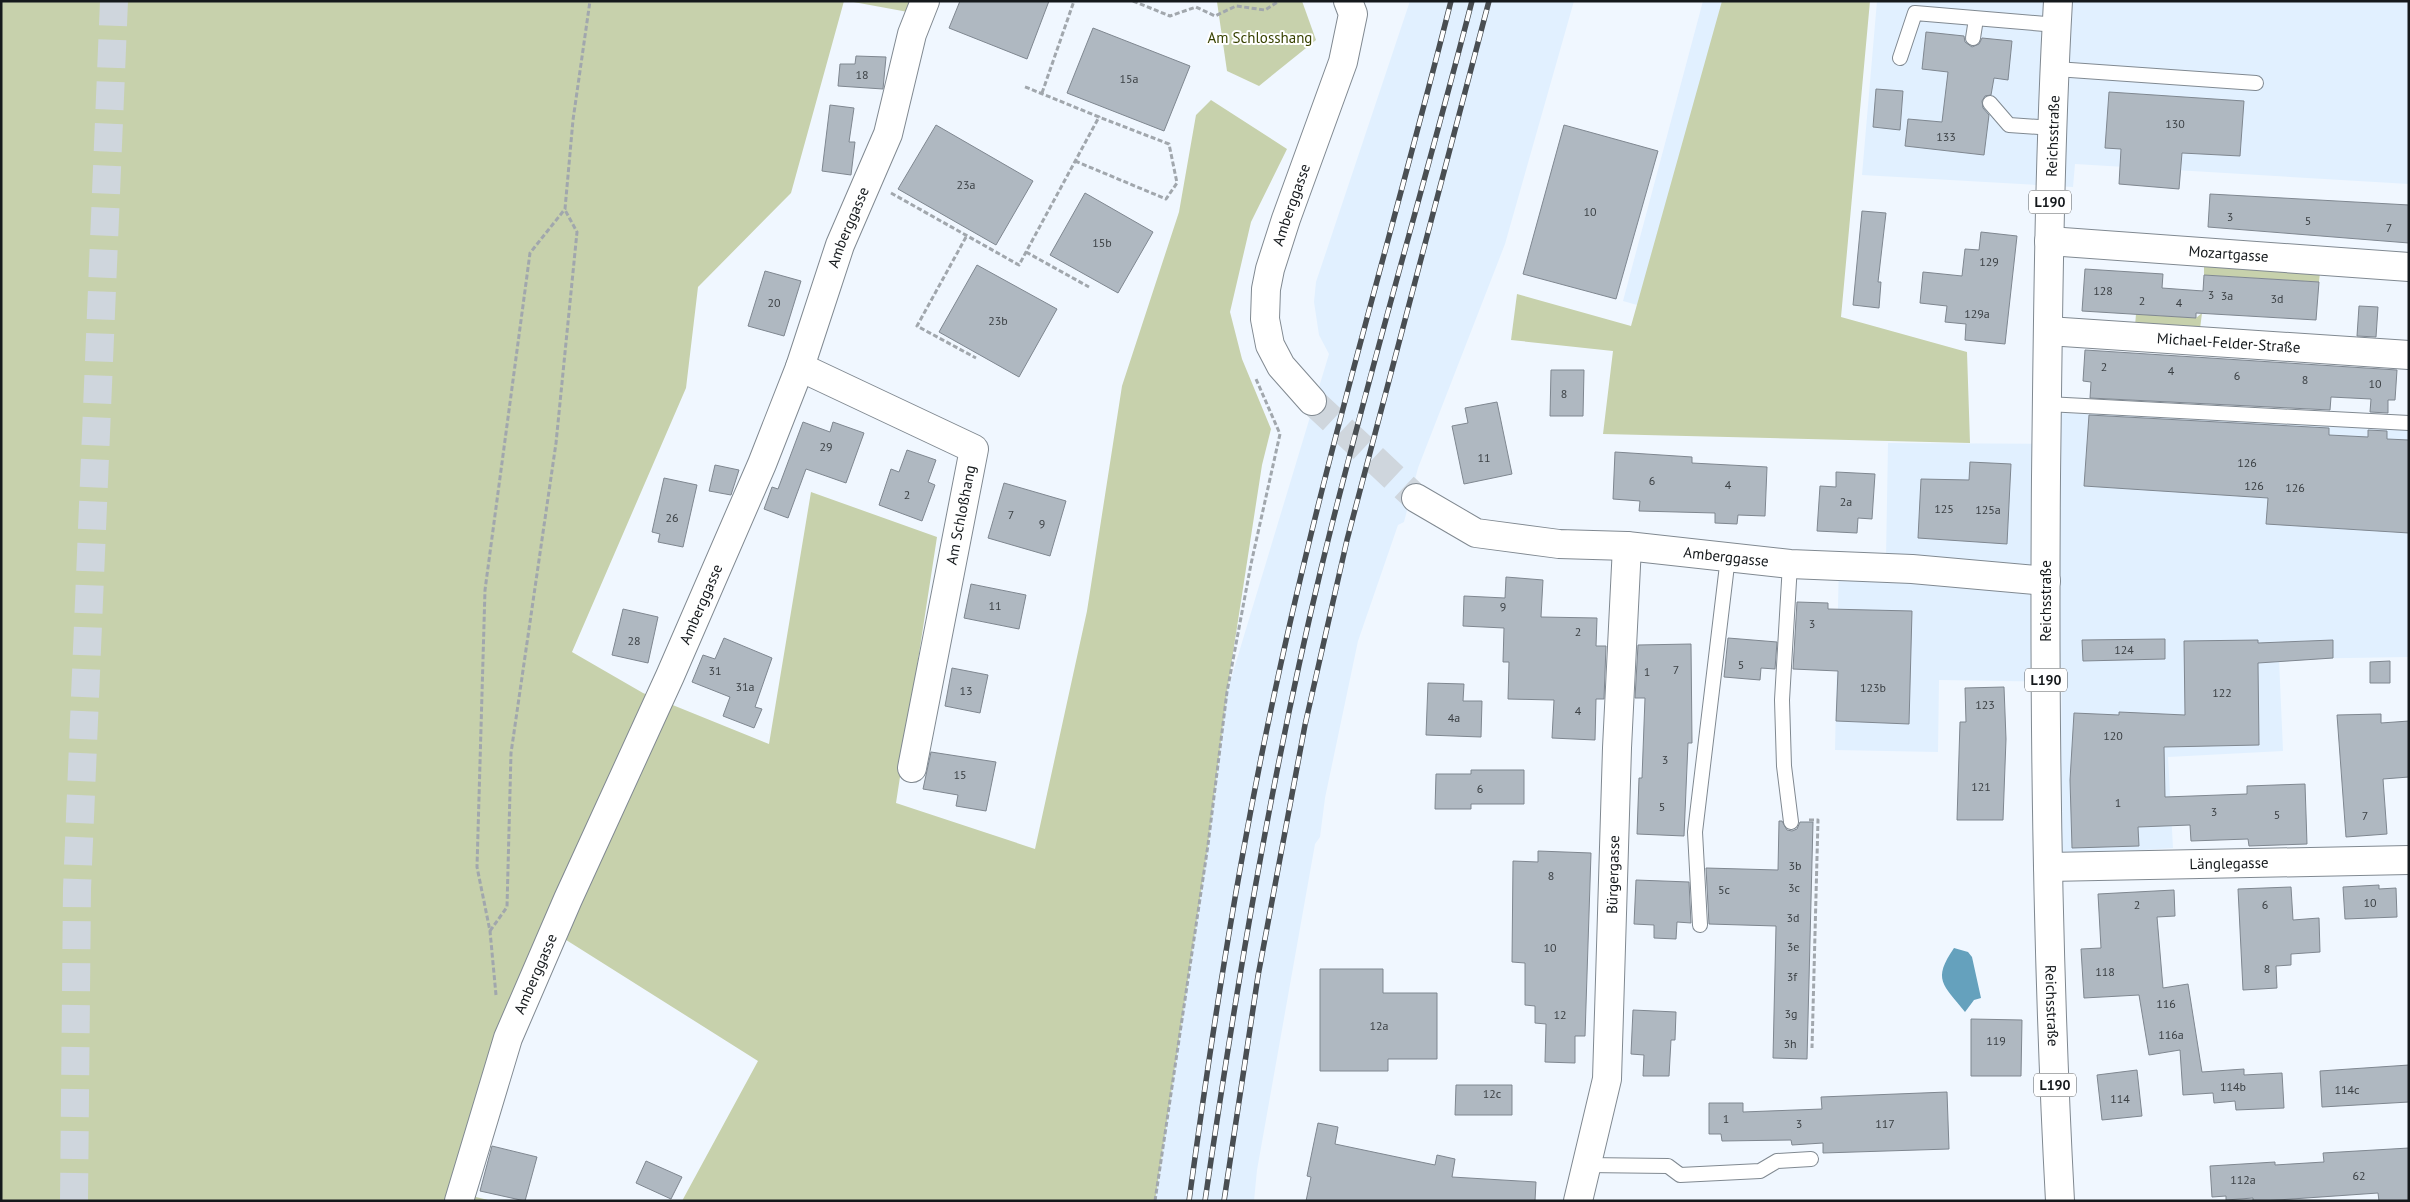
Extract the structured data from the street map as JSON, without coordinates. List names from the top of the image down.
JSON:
{
  "streets": {
    "street": [
      "Reichsstraße",
      "L190",
      "Amberggasse",
      "Mozartgasse",
      "Michael-Felder-Straße",
      "Am Schloßhang",
      "Länglegasse",
      "Bürgergasse"
    ]
  },
  "crossings": [
    ["Reichsstraße", "Amberggasse"],
    ["Reichsstraße", "Mozartgasse"],
    ["Reichsstraße", "Michael-Felder-Straße"],
    ["Reichsstraße", "Länglegasse"],
    ["Amberggasse", "Am Schloßhang"],
    ["Amberggasse", "Bürgergasse"]
  ],
  "parks": ["Am Schlosshang"],
  "house_numbers": [
    "18",
    "15a",
    "130",
    "133",
    "23a",
    "10",
    "3",
    "5",
    "7",
    "15b",
    "129",
    "128",
    "3",
    "3a",
    "3d",
    "2",
    "20",
    "4",
    "129a",
    "23b",
    "2",
    "4",
    "6",
    "8",
    "10",
    "8",
    "29",
    "11",
    "126",
    "6",
    "4",
    "126",
    "126",
    "2",
    "2a",
    "125",
    "125a",
    "7",
    "26",
    "9",
    "11",
    "9",
    "3",
    "2",
    "28",
    "124",
    "5",
    "7",
    "31",
    "1",
    "31a",
    "123b",
    "13",
    "122",
    "123",
    "4",
    "4a",
    "120",
    "3",
    "15",
    "121",
    "6",
    "1",
    "5",
    "3",
    "5",
    "7",
    "3b",
    "8",
    "3c",
    "5c",
    "10",
    "2",
    "6",
    "3d",
    "3e",
    "10",
    "8",
    "118",
    "3f",
    "116",
    "3g",
    "12",
    "12a",
    "116a",
    "119",
    "3h",
    "114b",
    "114c",
    "12c",
    "114",
    "1",
    "3",
    "117",
    "62",
    "112a"
  ]
}
